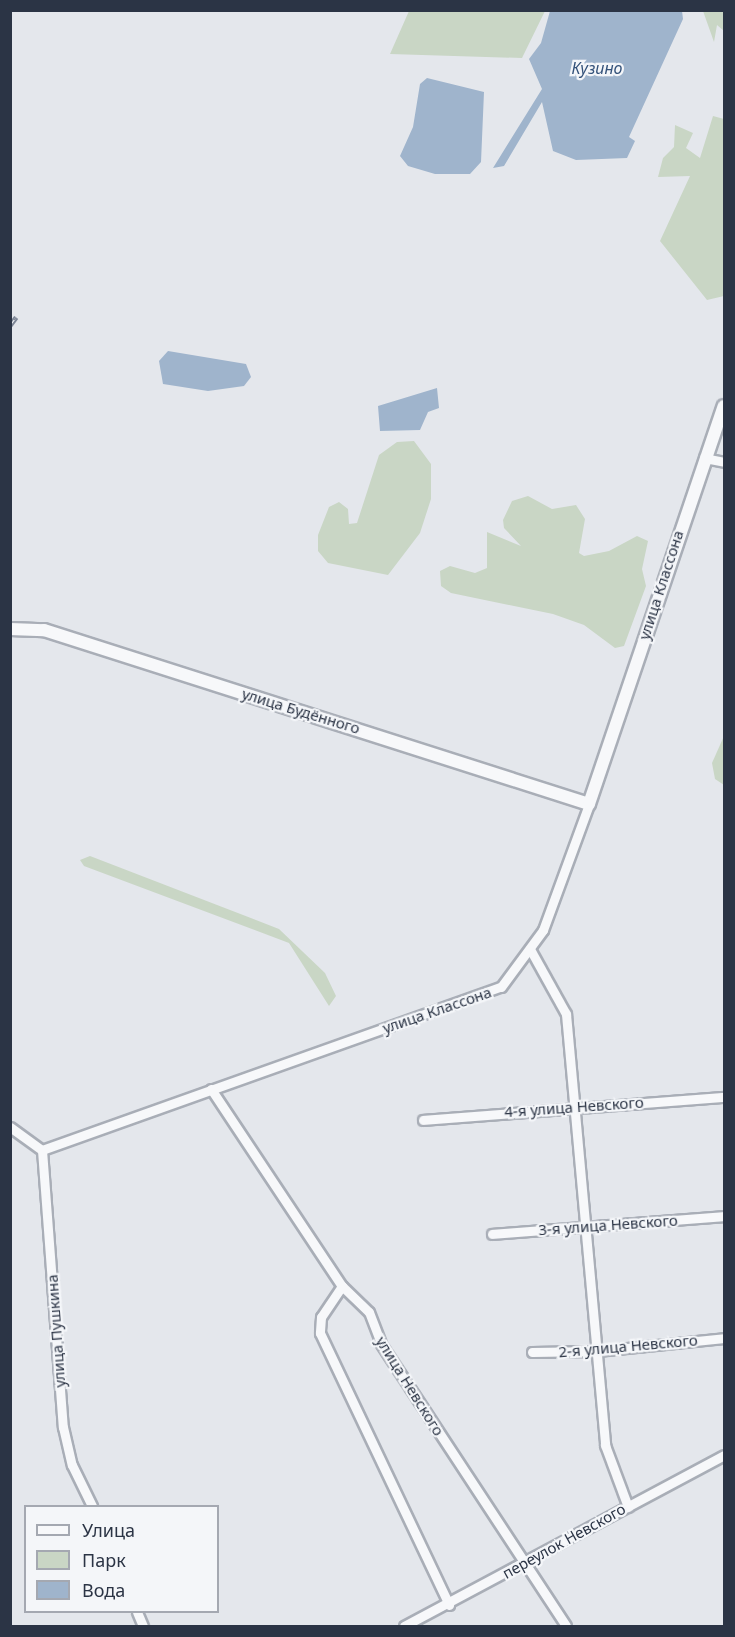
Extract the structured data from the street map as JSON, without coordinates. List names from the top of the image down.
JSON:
{
  "streets": {
    "street": [
      "улица Классона",
      "улица Будённого",
      "4-я улица Невского",
      "3-я улица Невского",
      "улица Пушкина",
      "2-я улица Невского",
      "улица Невского",
      "переулок Невского"
    ]
  },
  "crossings": [
    ["улица Классона", "улица Будённого"],
    ["улица Классона", "улица Пушкина"],
    ["улица Классона", "улица Невского"],
    ["улица Невского", "переулок Невского"]
  ],
  "water": ["Кузино"],
  "legend": ["Улица", "Парк", "Вода"]
}
